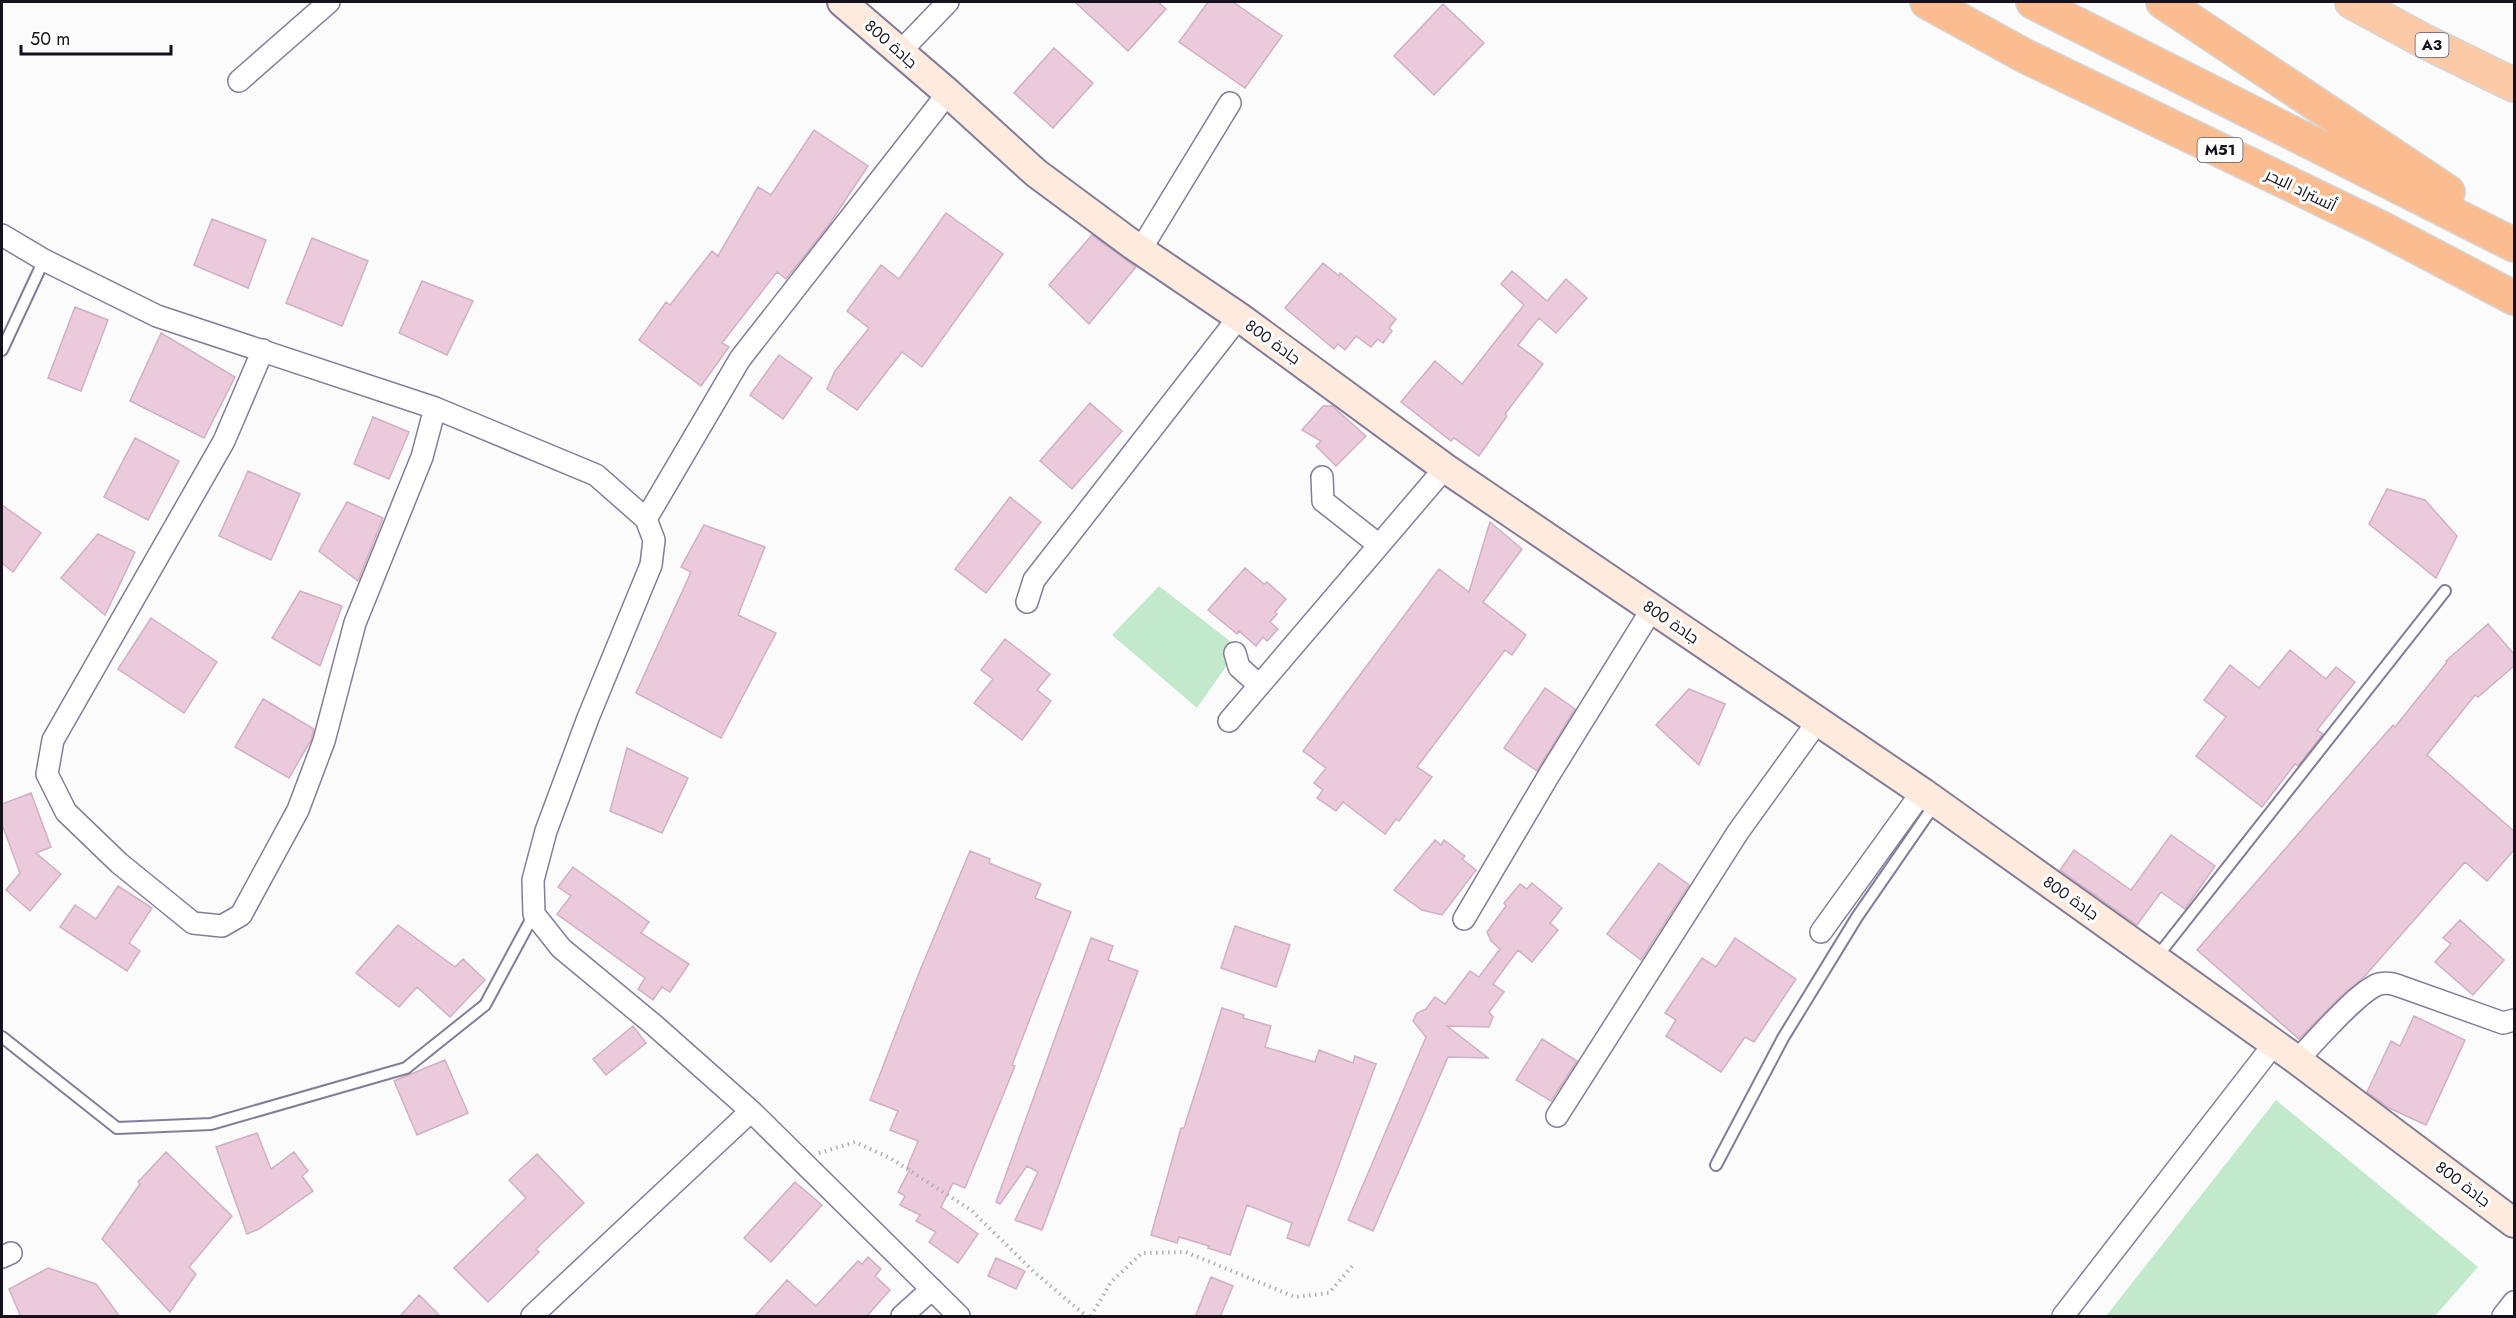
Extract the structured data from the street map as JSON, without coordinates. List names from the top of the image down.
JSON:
{
  "streets": {
    "highway": ["A3", "M51", "أتستراد البحر"],
    "main road": ["جادة 800"]
  },
  "scale_bar": "50 m"
}
